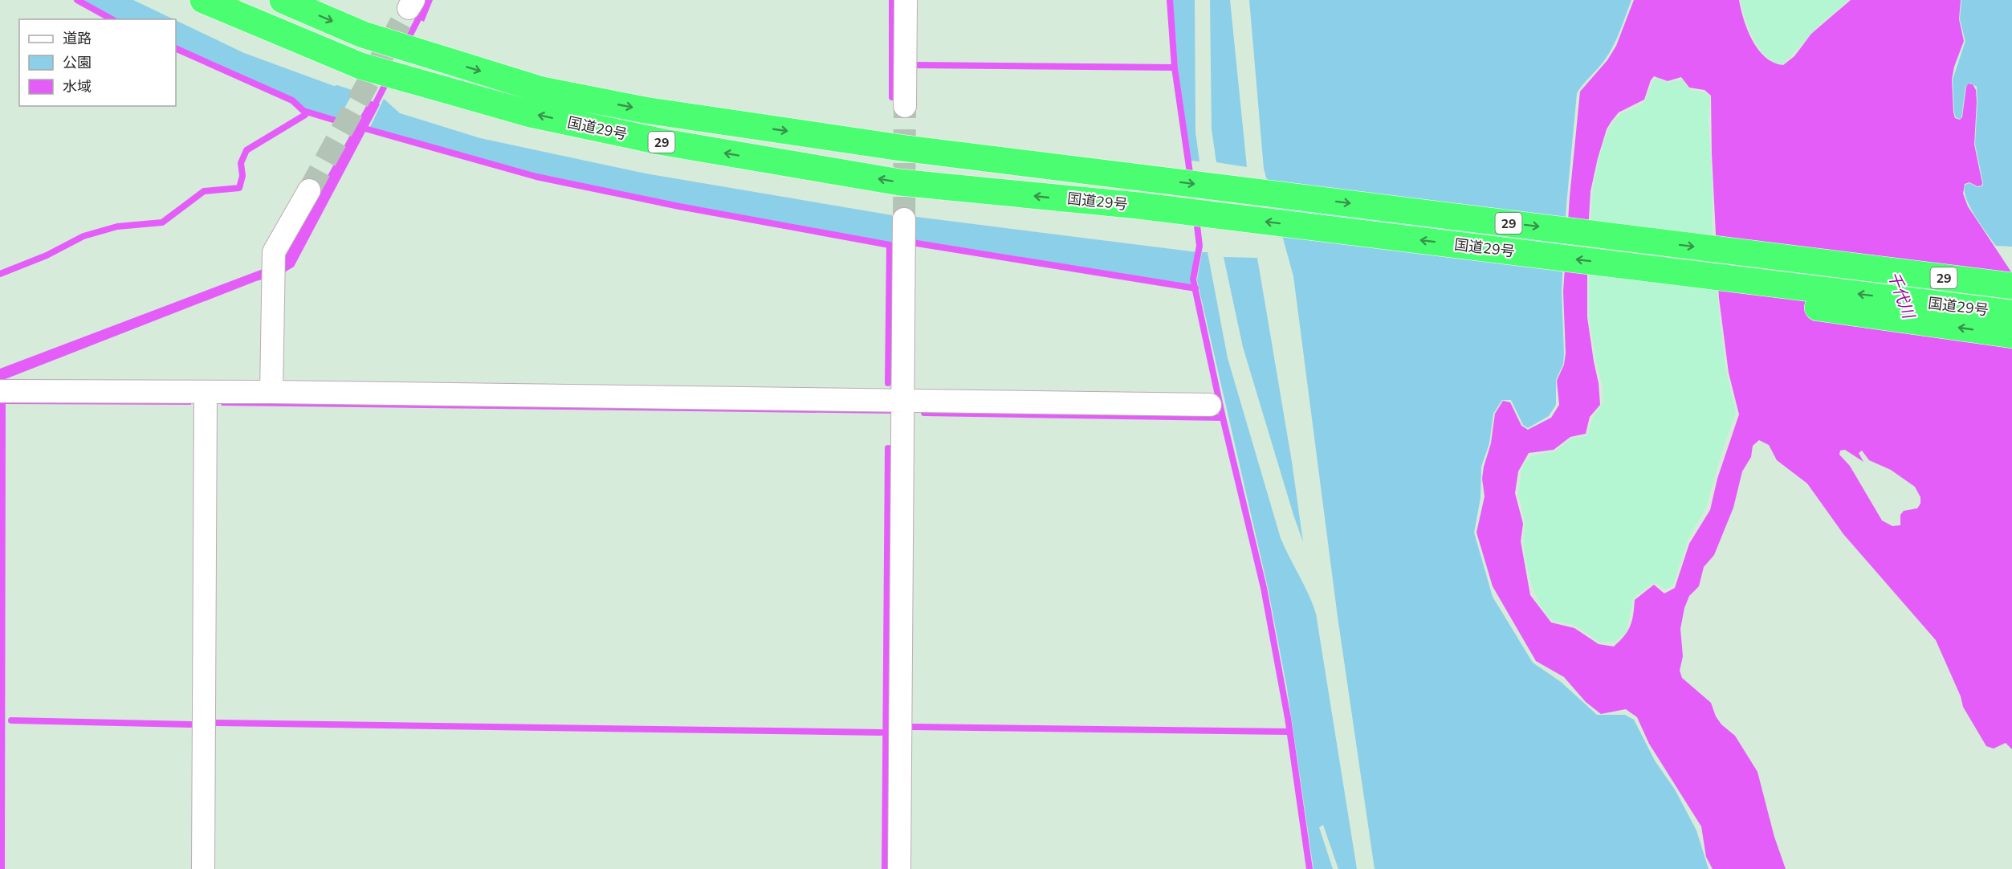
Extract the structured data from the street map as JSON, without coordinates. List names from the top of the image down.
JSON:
{
  "streets": {
    "highway": ["国道29号", "29"]
  },
  "crossings": [
    ["国道29号", "29"]
  ],
  "water": ["千代川"],
  "legend": ["道路", "公園", "水域"]
}
